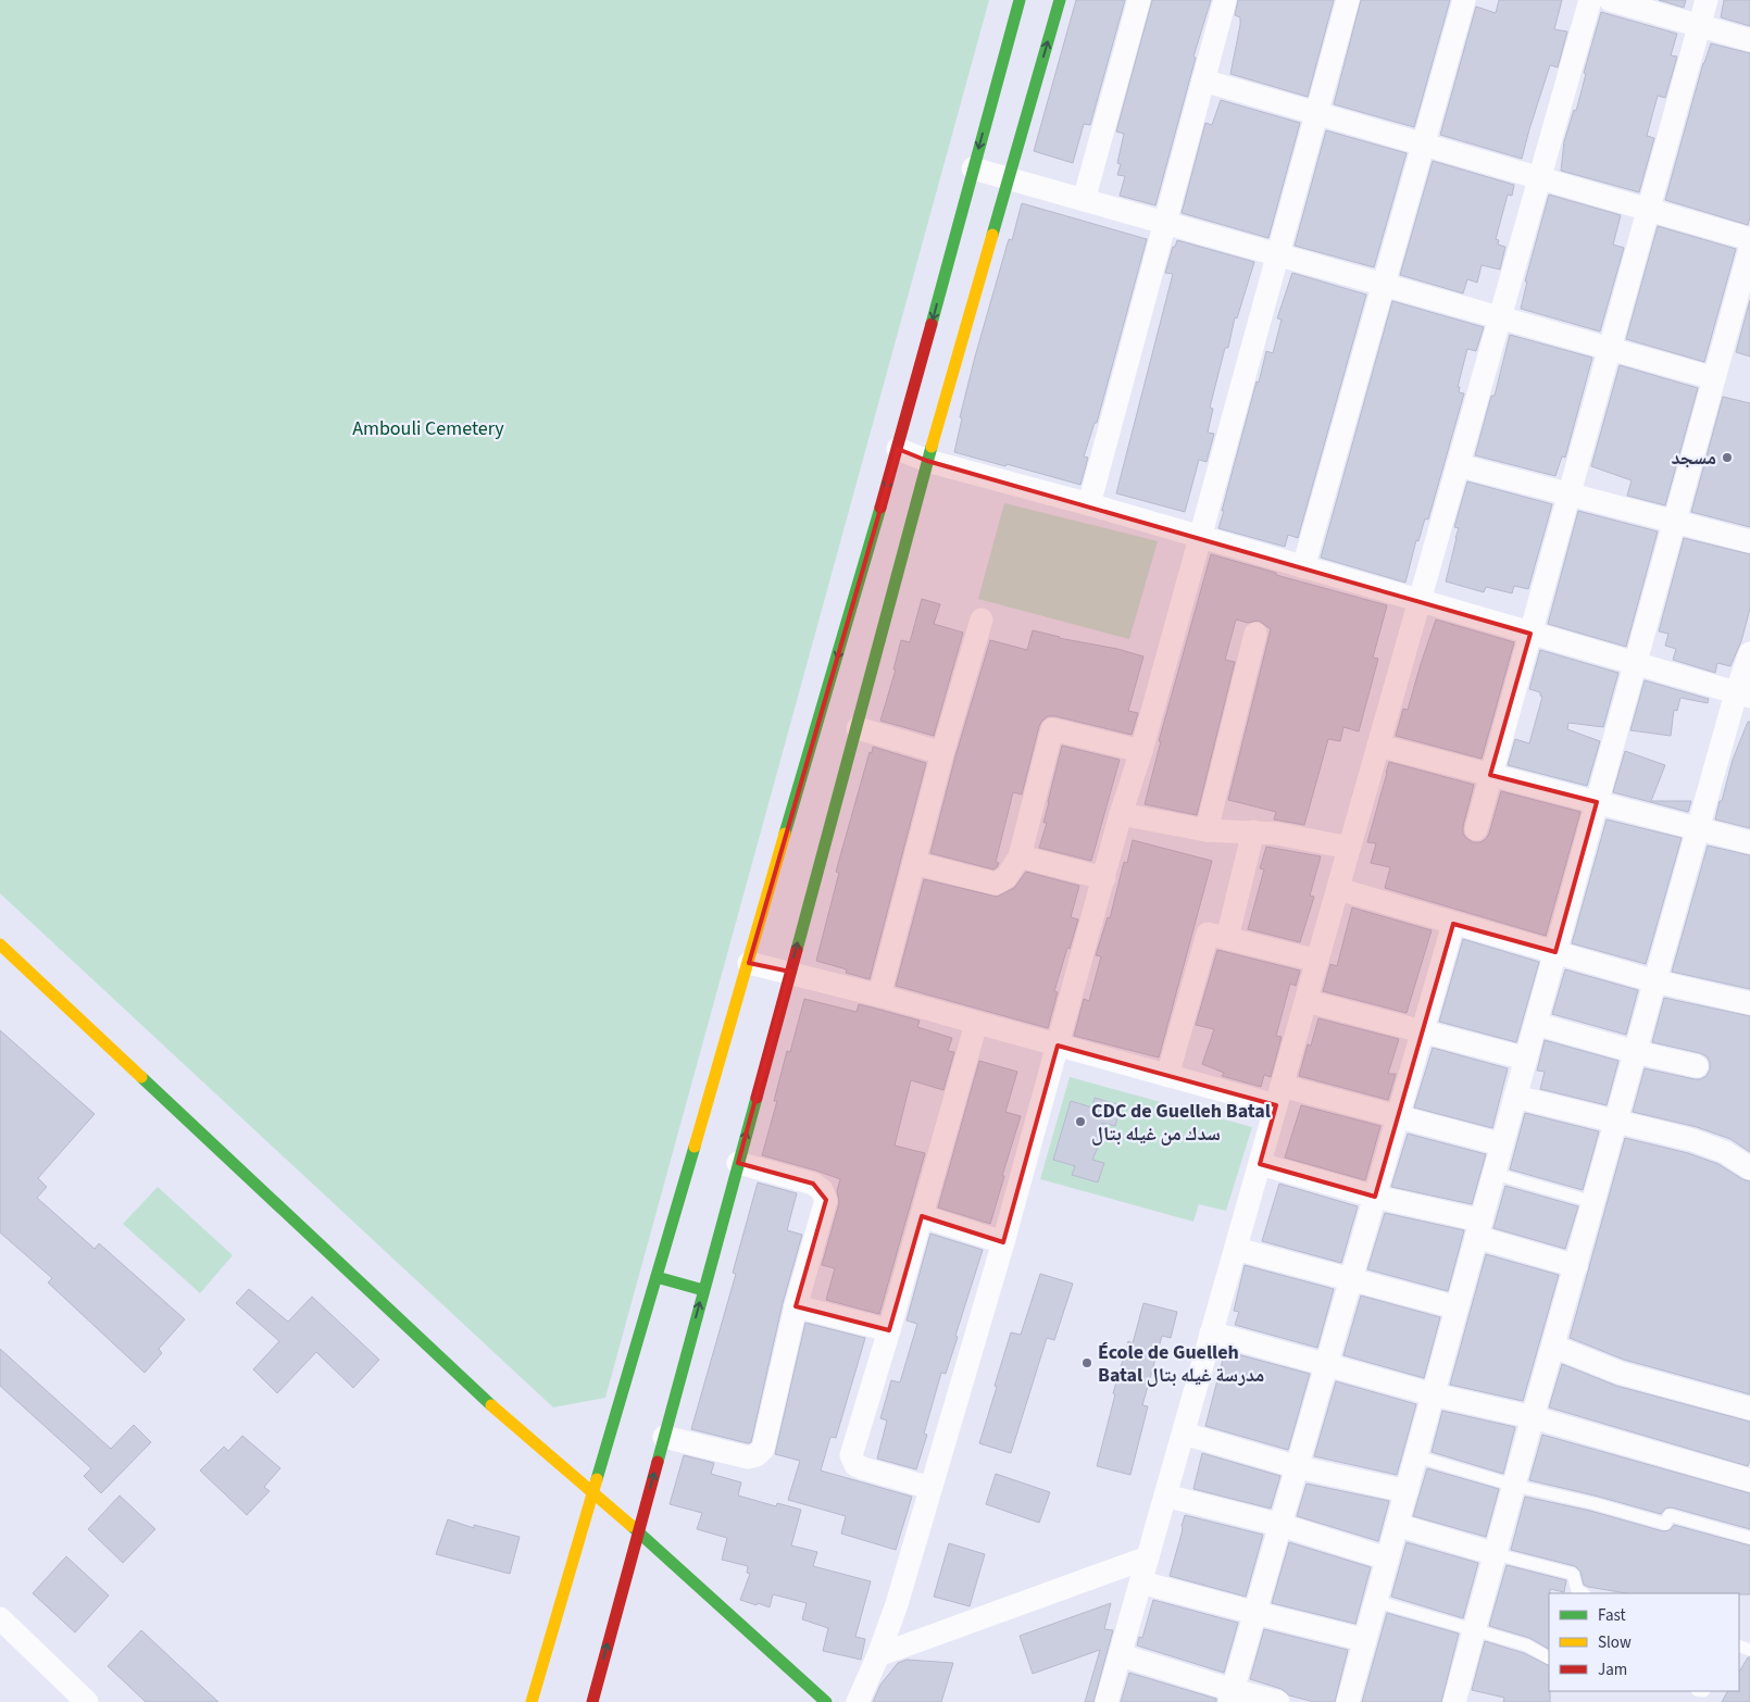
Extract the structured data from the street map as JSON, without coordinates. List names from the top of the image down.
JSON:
{
  "parks": ["Ambouli Cemetery"],
  "places": ["مسجد", "CDC de Guelleh Batal سدك من غيله بتال", "École de Guelleh Batal مدرسة غيله بتال"],
  "legend": ["Fast", "Slow", "Jam"]
}
